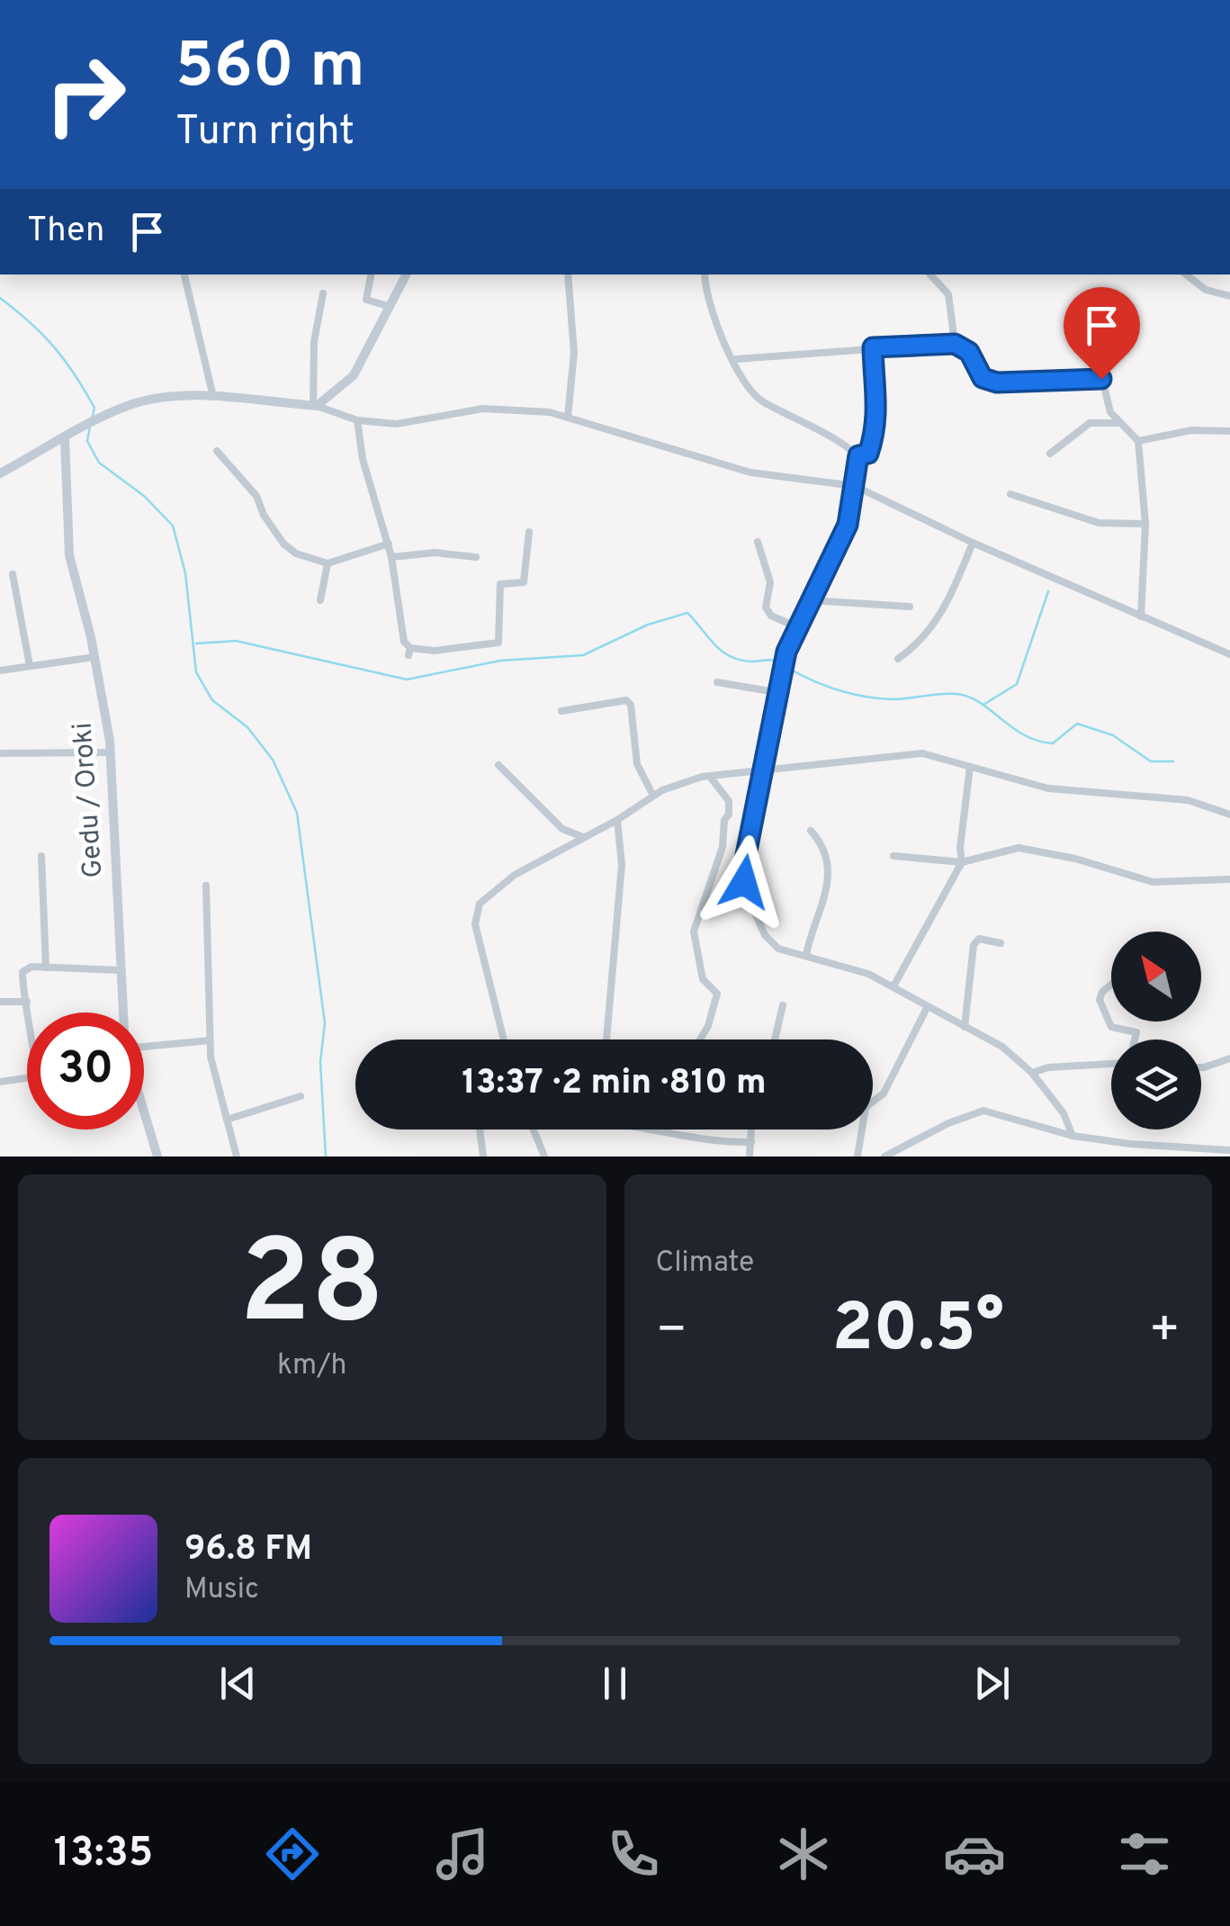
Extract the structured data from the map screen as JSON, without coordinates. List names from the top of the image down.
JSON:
{
  "streets": {
    "street": ["Gedu / Oroki"]
  },
  "north": "top left",
  "page": {
    "turn": ["560 m", "Turn right"],
    "then": "Then",
    "limit": "30",
    "trip": "13:37 · 2 min · 810 m",
    "tile": [
      ["28", "km/h"],
      "Climate"
    ],
    "heat": ["−", "20.5°", "+"],
    "song": ["96.8 FM", "Music"],
    "tabs": "13:35"
  }
}
